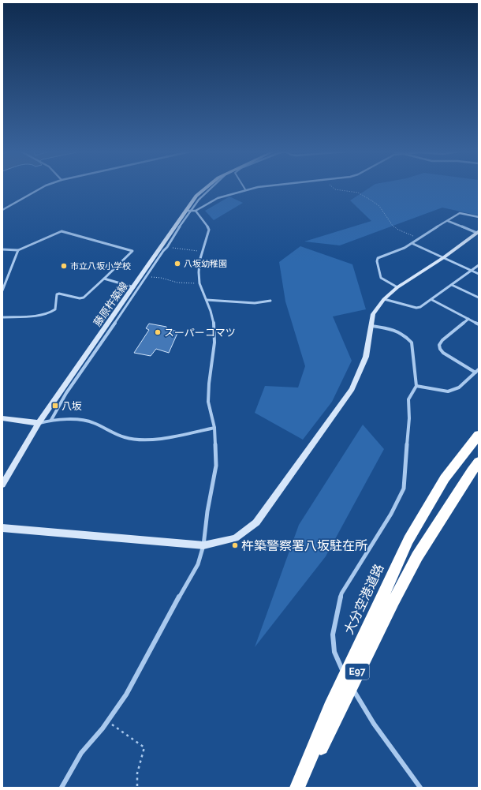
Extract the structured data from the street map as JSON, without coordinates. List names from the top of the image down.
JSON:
{
  "streets": {
    "highway": ["大分空港道路", "E97"],
    "main road": ["藤原杵築線"]
  },
  "places": {
    "other": [
      "八坂幼稚園",
      "市立八坂小学校",
      "スーパーコマツ",
      "杵築警察署八坂駐在所"
    ],
    "transit": ["八坂"]
  }
}
